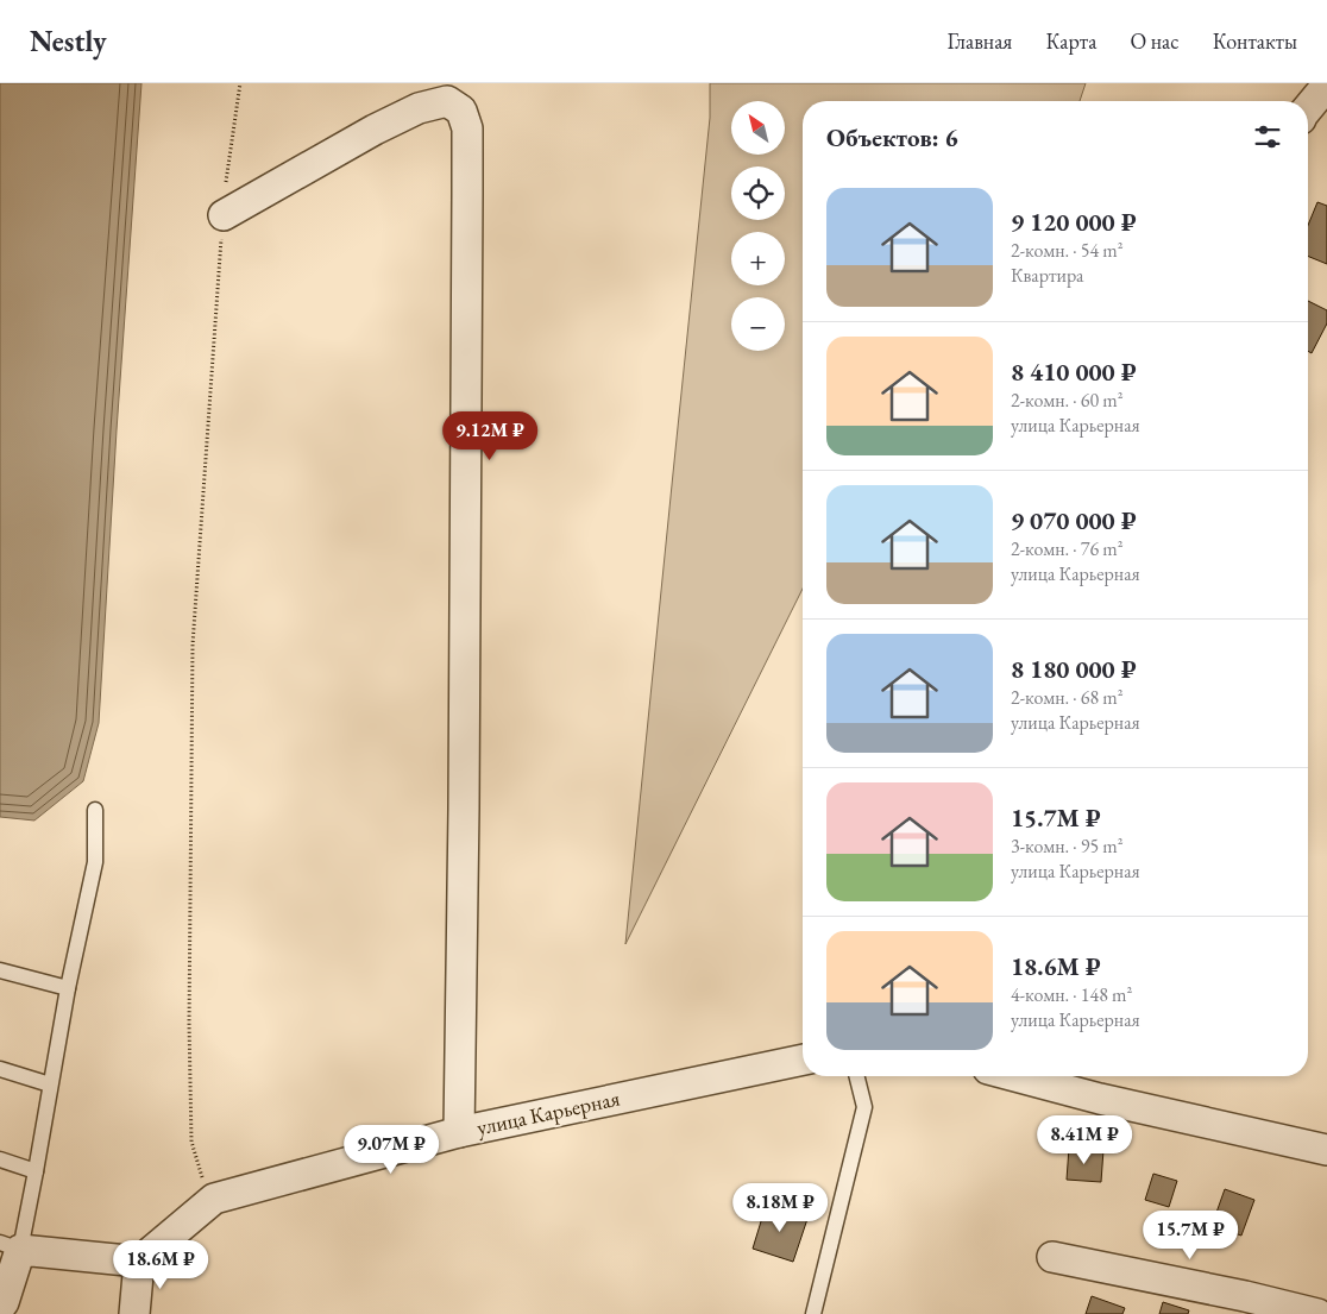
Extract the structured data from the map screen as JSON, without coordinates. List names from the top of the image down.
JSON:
{
  "streets": {
    "street": ["улица Карьерная"]
  },
  "north": "top left",
  "page": {
    "header": "Nestly",
    "nav": [
      "Главная",
      "Карта",
      "О нас",
      "Контакты"
    ],
    "map_buttons": ["+", "−"],
    "heading": "Объектов: 6",
    "list": [
      {
        "name": "9 120 000 ₽",
        "note": "2-комн. · 54 m² · Квартира"
      },
      {
        "name": "8 410 000 ₽",
        "note": "2-комн. · 60 m² · улица Карьерная"
      },
      {
        "name": "9 070 000 ₽",
        "note": "2-комн. · 76 m² · улица Карьерная"
      },
      {
        "name": "8 180 000 ₽",
        "note": "2-комн. · 68 m² · улица Карьерная"
      },
      {
        "name": "15.7M ₽",
        "note": "3-комн. · 95 m² · улица Карьерная"
      },
      {
        "name": "18.6M ₽",
        "note": "4-комн. · 148 m² · улица Карьерная"
      }
    ],
    "price": [
      "9.12M ₽",
      "8.41M ₽",
      "9.07M ₽",
      "8.18M ₽",
      "15.7M ₽",
      "18.6M ₽"
    ]
  }
}
